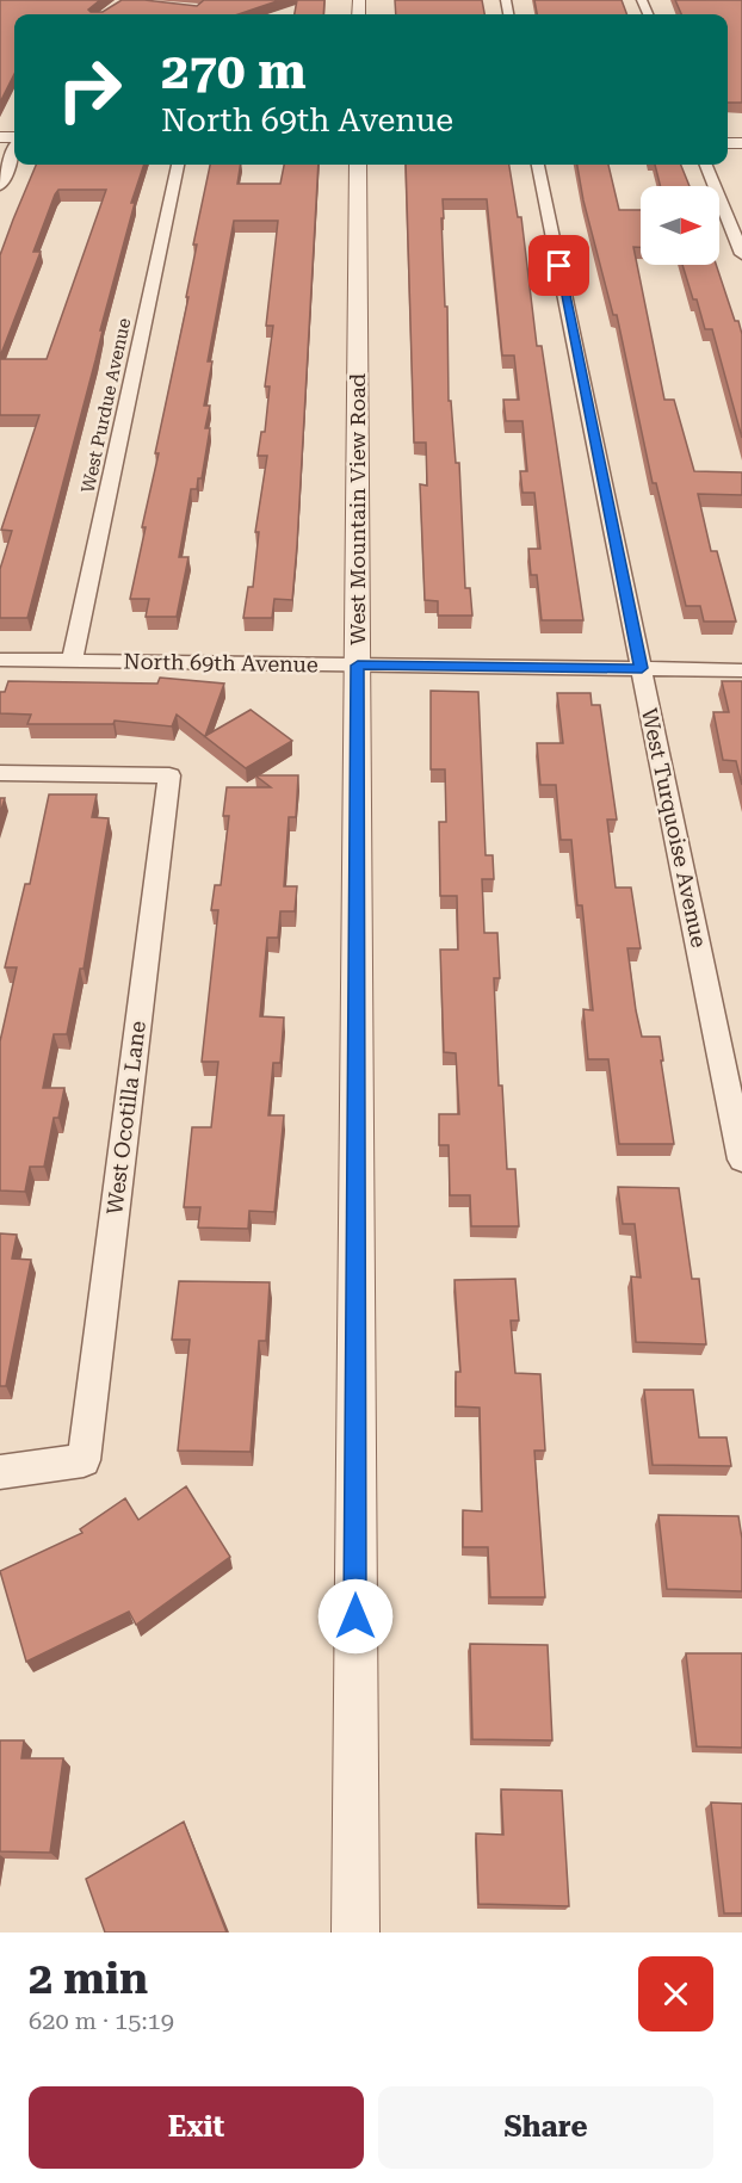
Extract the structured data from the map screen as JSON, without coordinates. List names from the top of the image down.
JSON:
{
  "streets": {
    "street": [
      "West Purdue Avenue",
      "West Mountain View Road",
      "North 69th Avenue",
      "West Turquoise Avenue",
      "West Ocotilla Lane"
    ]
  },
  "crossings": [
    ["West Purdue Avenue", "North 69th Avenue"],
    ["West Mountain View Road", "North 69th Avenue"],
    ["North 69th Avenue", "West Turquoise Avenue"]
  ],
  "north": "right",
  "page": {
    "turn": ["270 m", "North 69th Avenue"],
    "heading": ["2 min", "620 m · 15:19"],
    "buttons": ["Exit", "Share"]
  }
}
